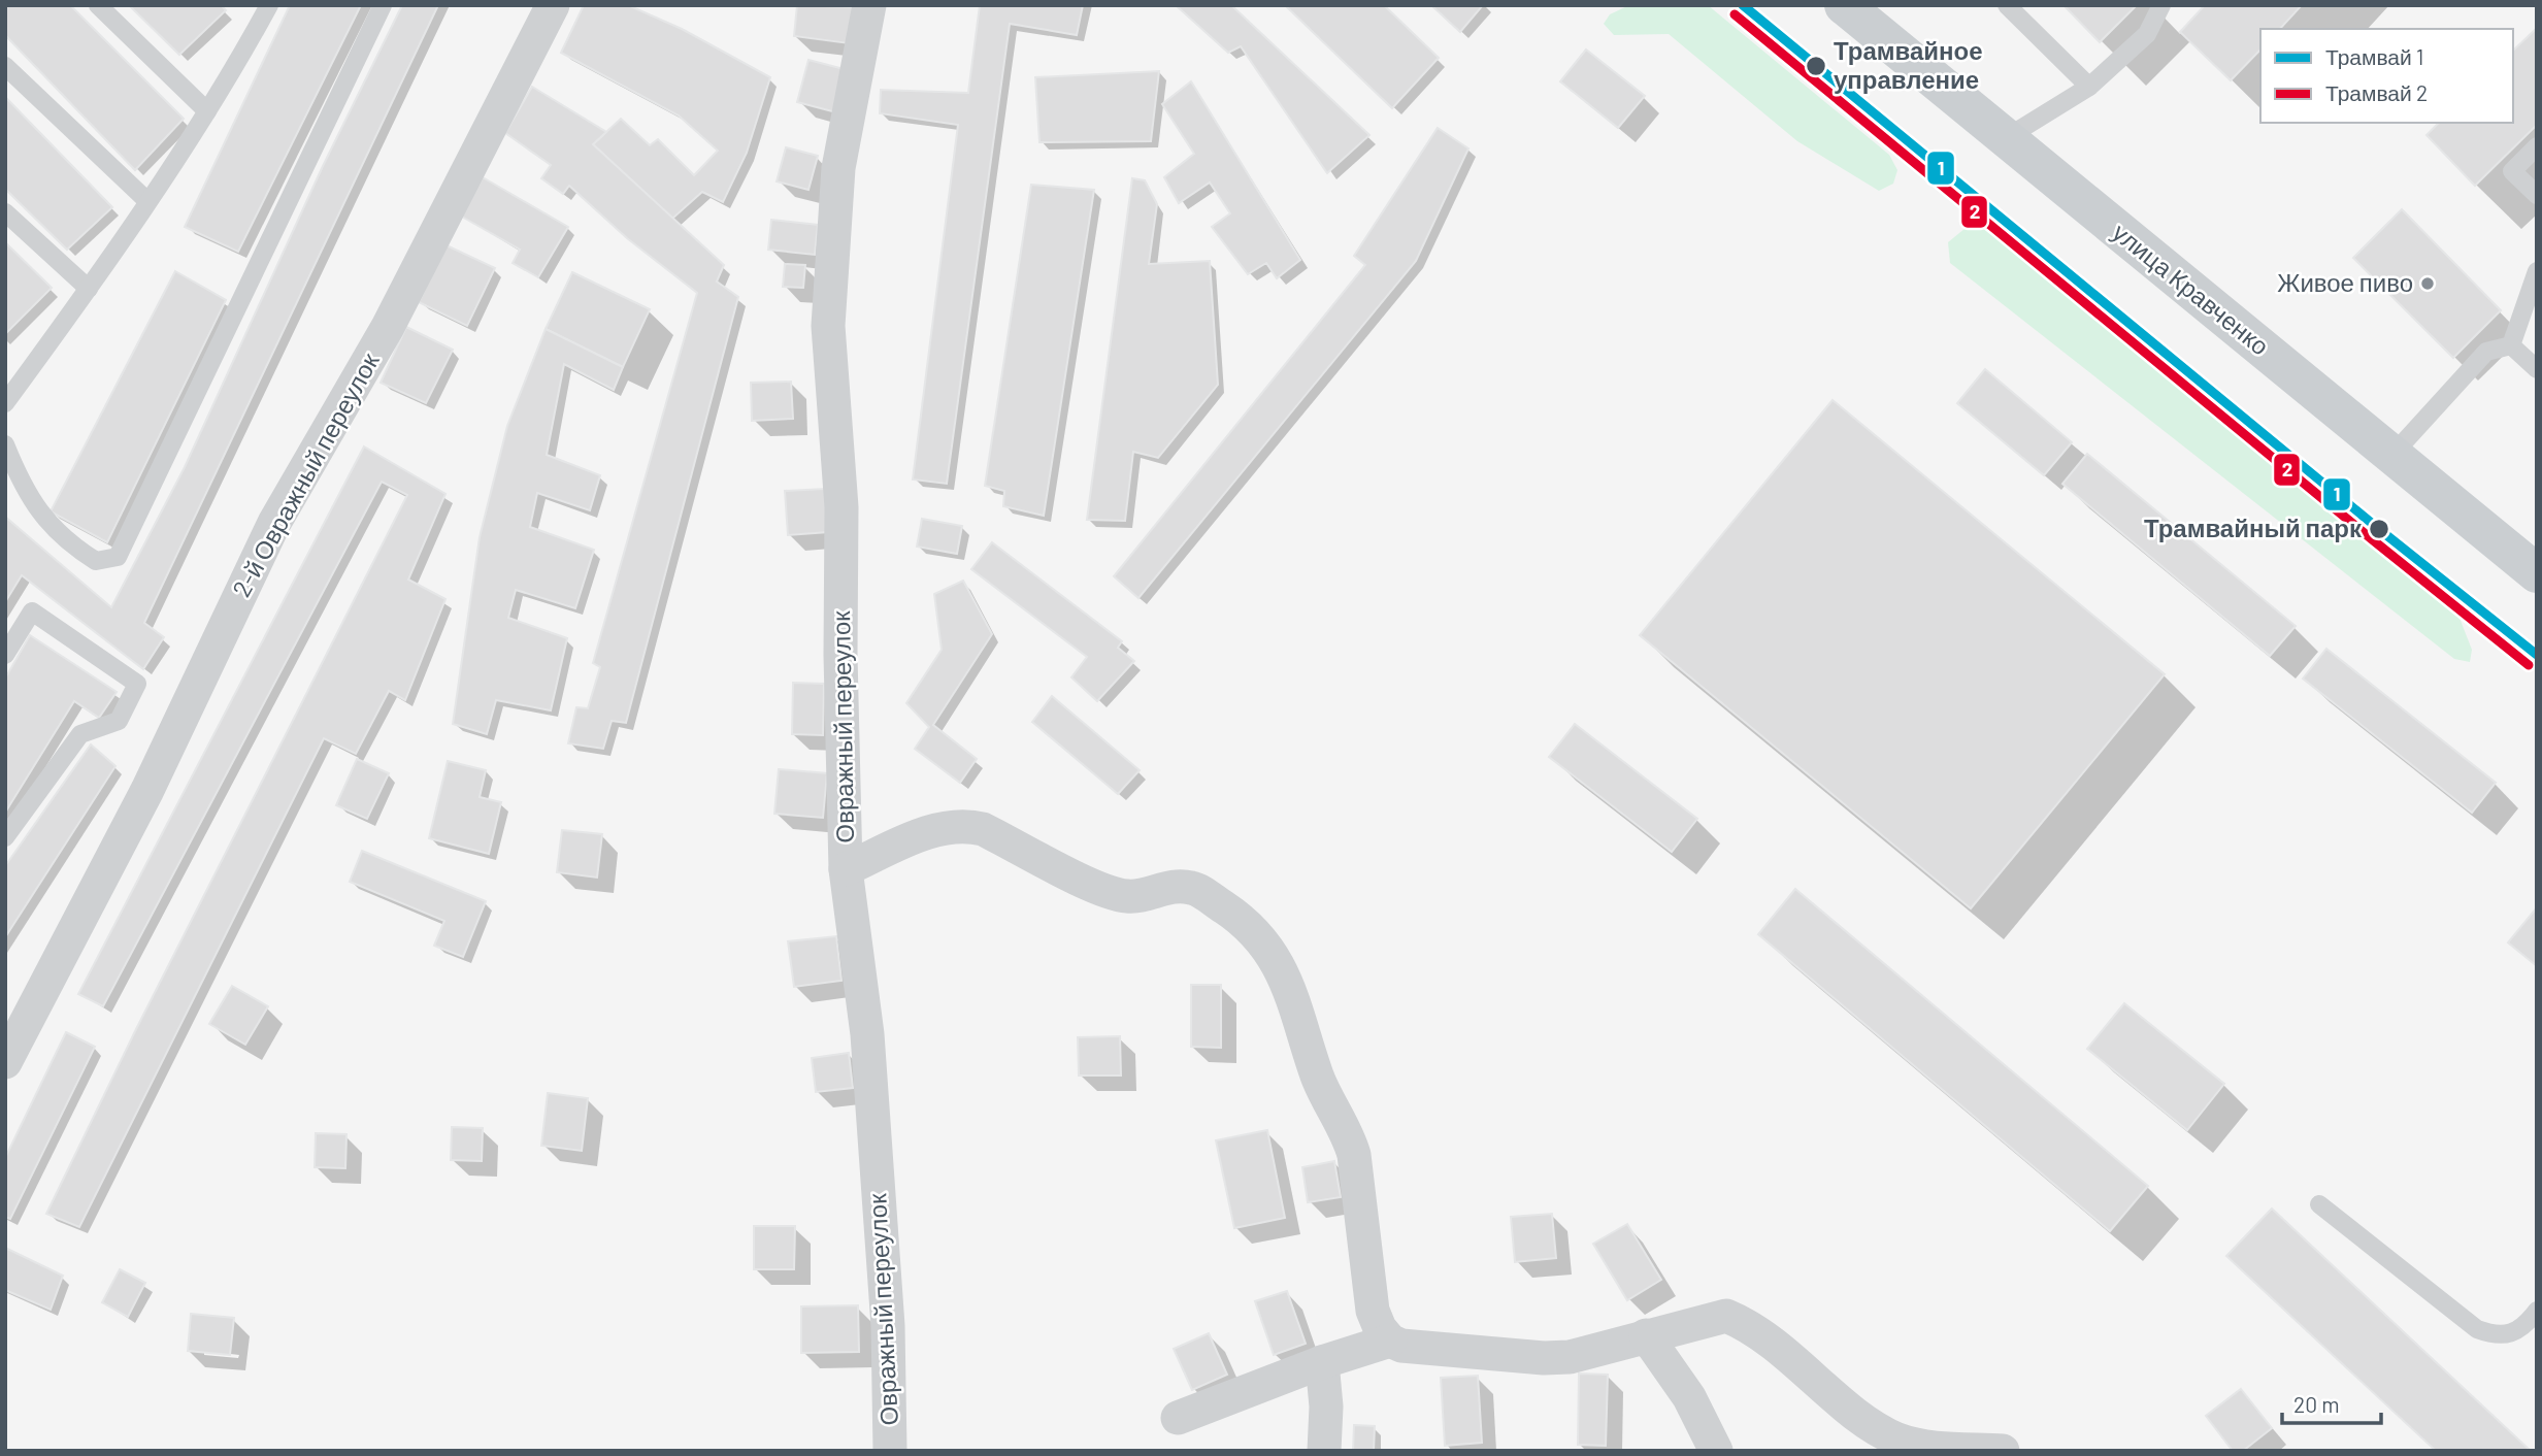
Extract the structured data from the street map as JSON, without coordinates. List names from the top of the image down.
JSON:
{
  "streets": {
    "main road": ["улица Кравченко"],
    "street": ["2-й Овражный переулок", "Овражный переулок"]
  },
  "places": ["Трамвайное управление", "Живое пиво", "Трамвайный парк"],
  "lines": ["tram line 1", "tram line 2"],
  "legend": ["Трамвай 1", "Трамвай 2"],
  "scale_bar": "20 m"
}
